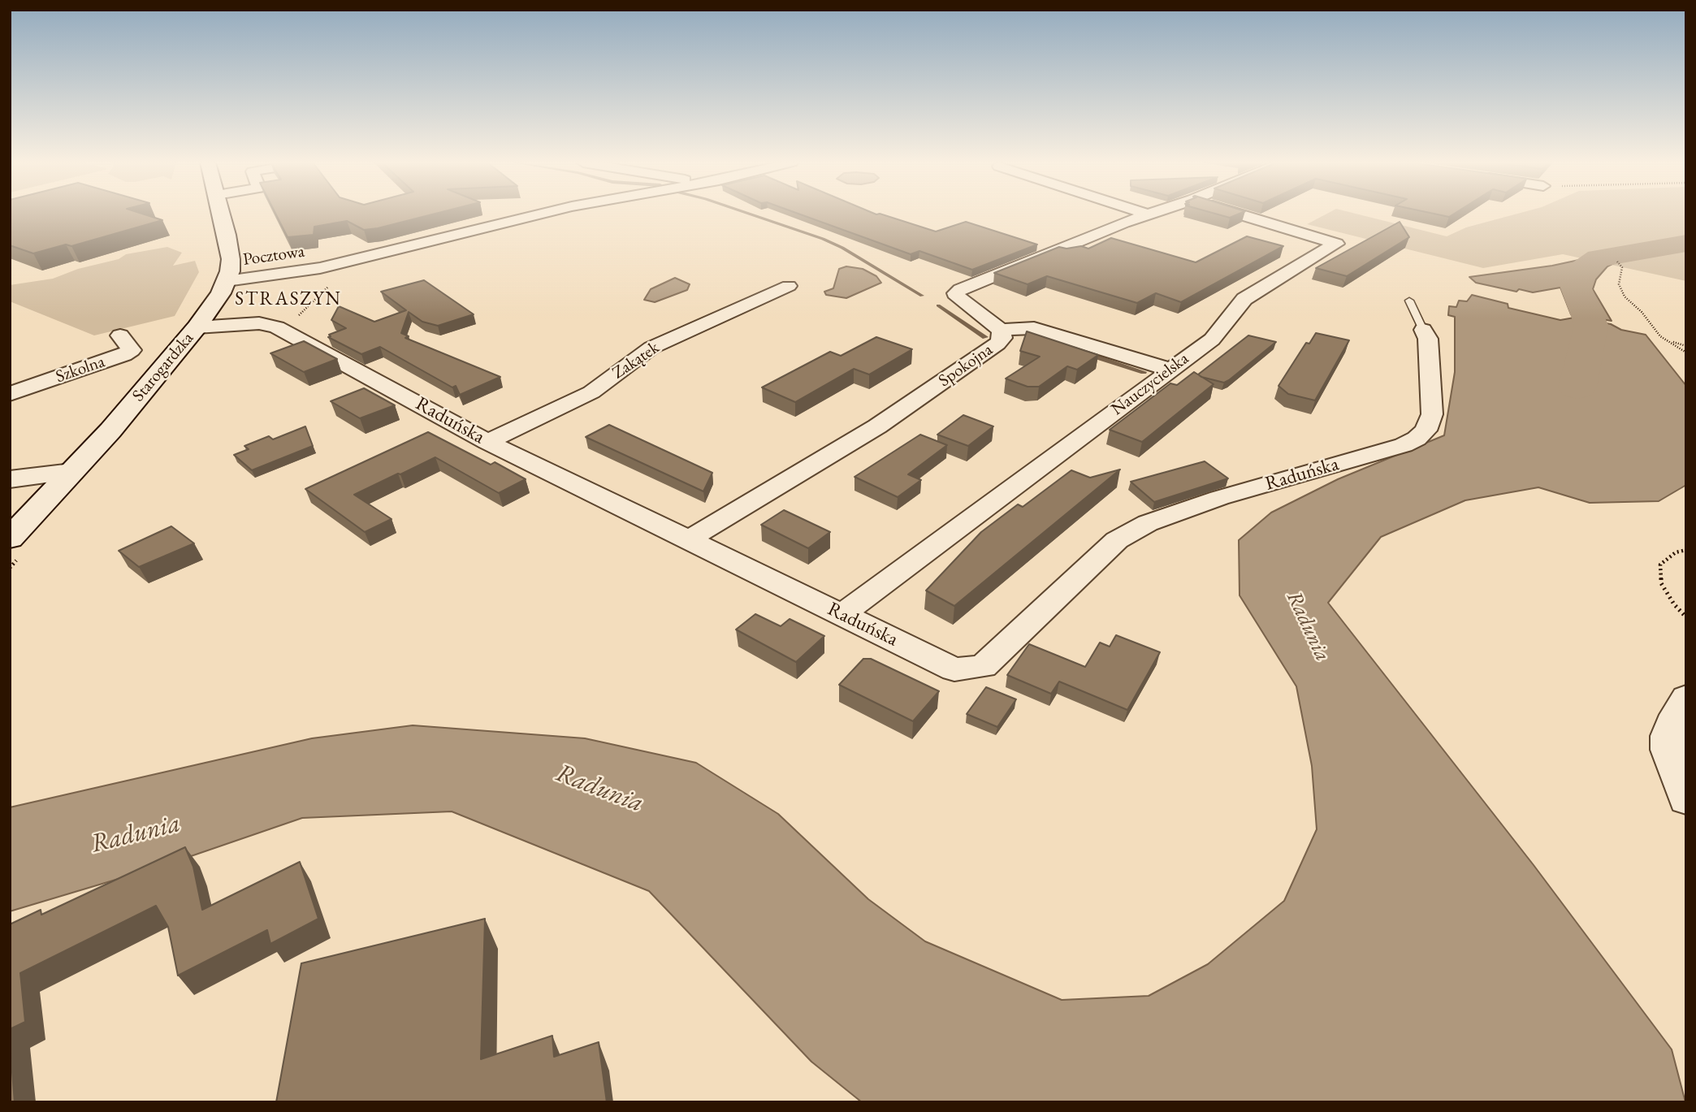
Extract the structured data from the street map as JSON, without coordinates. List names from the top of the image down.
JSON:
{
  "streets": {
    "main road": ["Starogardzka"],
    "street": [
      "Pocztowa",
      "Zakątek",
      "Spokojna",
      "Szkolna",
      "Nauczycielska",
      "Raduńska"
    ]
  },
  "crossings": [
    ["Pocztowa", "Starogardzka"],
    ["Zakątek", "Raduńska"],
    ["Spokojna", "Raduńska"],
    ["Starogardzka", "Raduńska"],
    ["Nauczycielska", "Raduńska"]
  ],
  "districts": ["STRASZYN"],
  "water": ["Radunia"]
}
